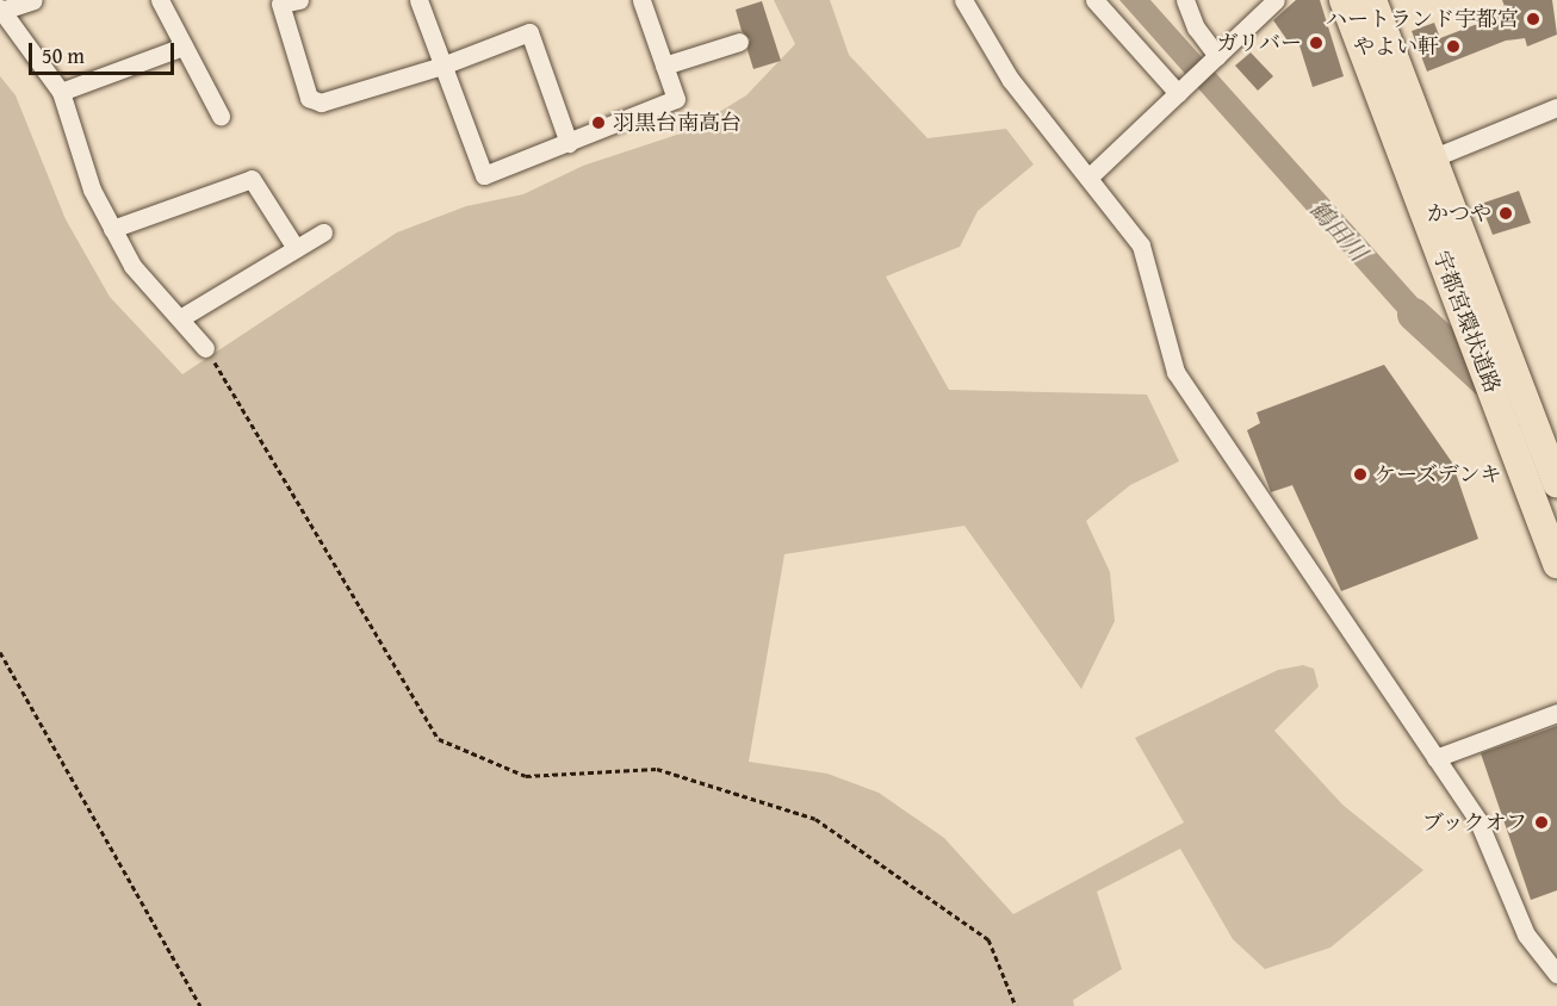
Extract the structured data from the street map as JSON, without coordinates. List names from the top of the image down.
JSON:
{
  "streets": {
    "main road": ["宇都宮環状道路"]
  },
  "water": ["鶴田川"],
  "places": [
    "ハートランド宇都宮",
    "ガリバー",
    "やよい軒",
    "羽黒台南高台",
    "かつや",
    "ケーズデンキ",
    "ブックオフ"
  ],
  "scale_bar": "50 m"
}
